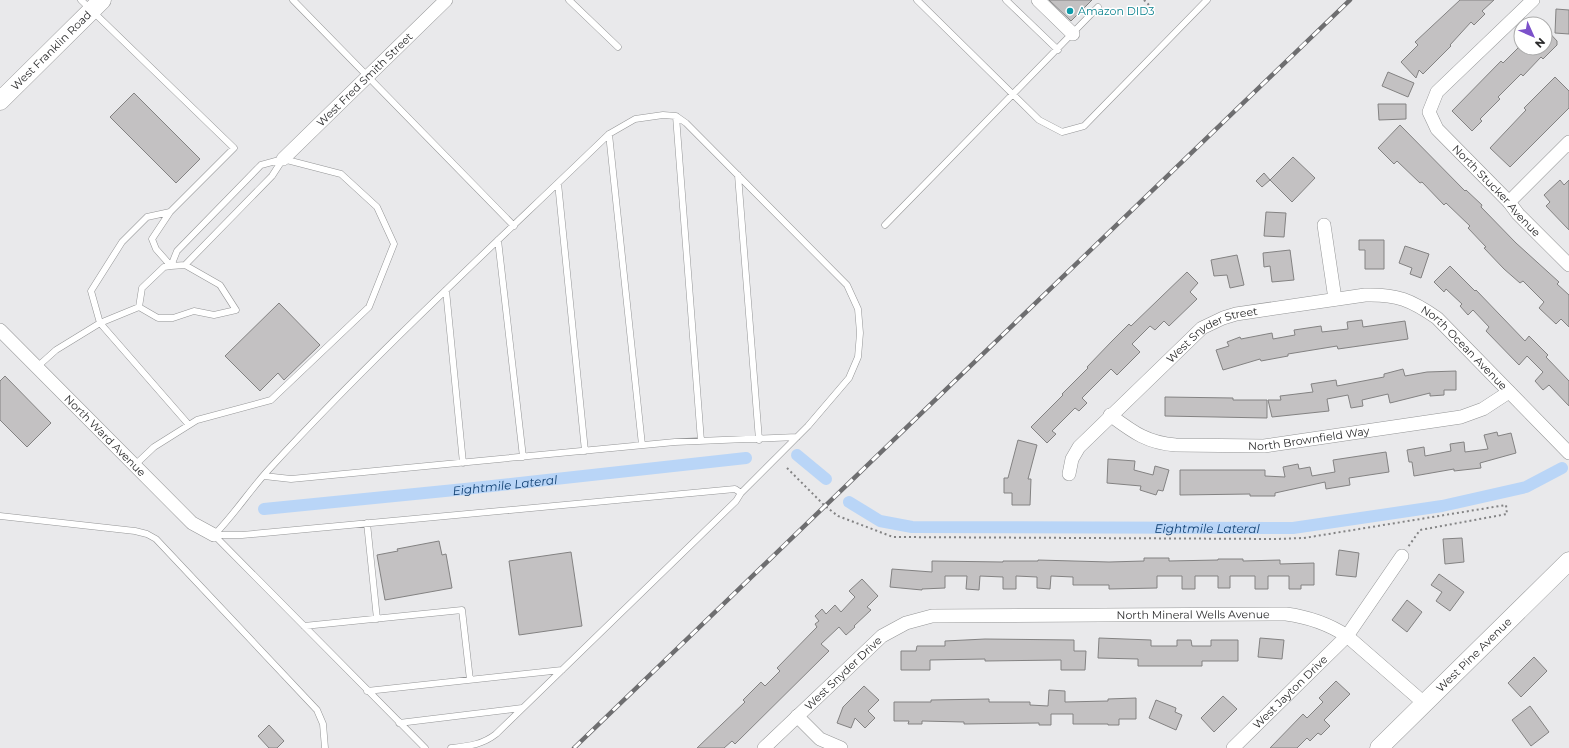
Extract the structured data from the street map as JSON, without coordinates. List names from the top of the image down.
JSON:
{
  "streets": {
    "street": [
      "West Franklin Road",
      "West Fred Smith Street",
      "North Stucker Avenue",
      "West Snyder Street",
      "North Ocean Avenue",
      "North Ward Avenue",
      "North Brownfield Way",
      "North Mineral Wells Avenue",
      "West Pine Avenue",
      "West Snyder Drive",
      "West Jayton Drive"
    ]
  },
  "crossings": [
    ["West Snyder Street", "North Ocean Avenue"],
    ["West Snyder Street", "North Brownfield Way"],
    ["North Ocean Avenue", "North Brownfield Way"],
    ["North Mineral Wells Avenue", "West Pine Avenue"],
    ["North Mineral Wells Avenue", "West Snyder Drive"],
    ["North Mineral Wells Avenue", "West Jayton Drive"]
  ],
  "water": ["Eightmile Lateral"],
  "places": ["Amazon DID3"],
  "north": "bottom right"
}
